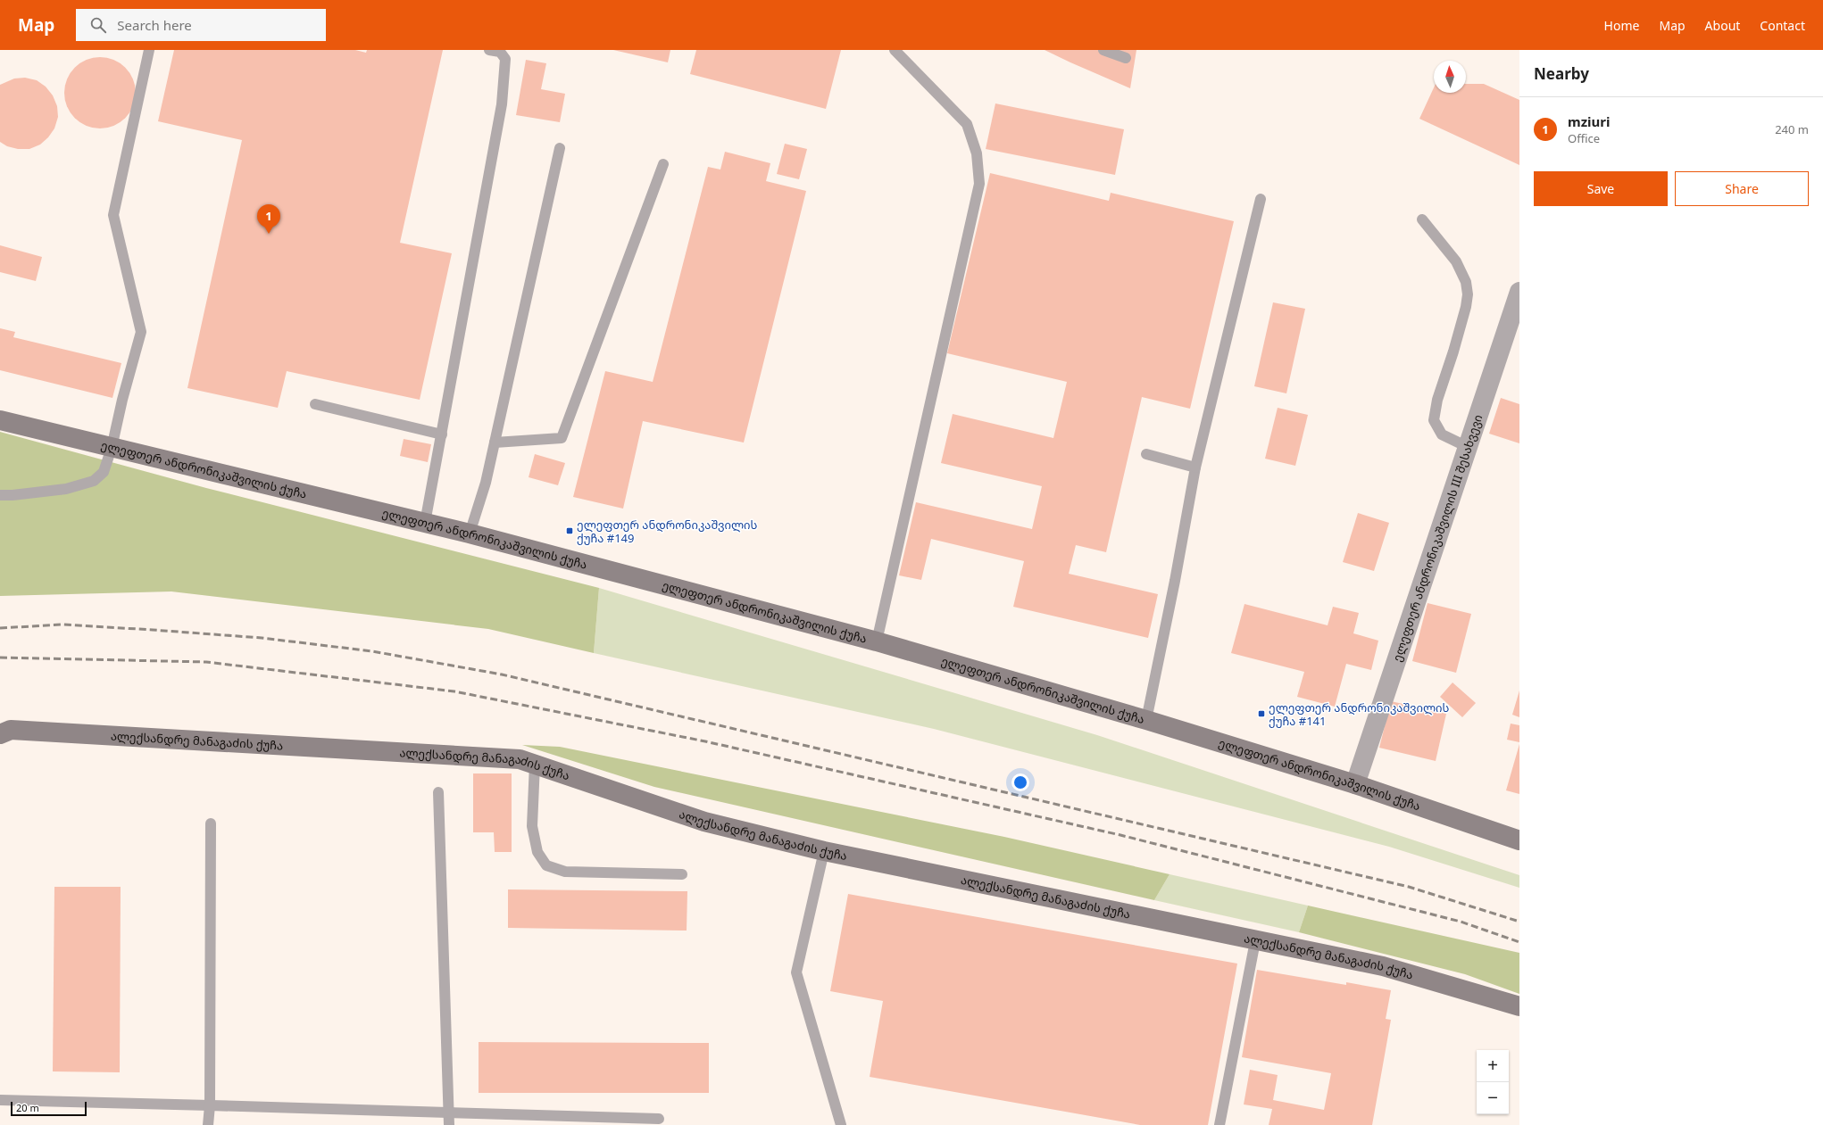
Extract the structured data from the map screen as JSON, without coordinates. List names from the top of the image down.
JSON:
{
  "streets": {
    "main road": ["ელეფთერ ანდრონიკაშვილის ქუჩა", "ალექსანდრე მანაგაძის ქუჩა"],
    "street": ["ელეფთერ ანდრონიკაშვილის III შესახვევი"]
  },
  "crossings": [
    ["ელეფთერ ანდრონიკაშვილის ქუჩა", "ელეფთერ ანდრონიკაშვილის III შესახვევი"]
  ],
  "places": {
    "transit": ["ელეფთერ ანდრონიკაშვილის ქუჩა #149", "ელეფთერ ანდრონიკაშვილის ქუჩა #141"]
  },
  "scale_bar": "20 m",
  "north": "top",
  "page": {
    "header": "Map",
    "search": "Search here",
    "nav": [
      "Home",
      "Map",
      "About",
      "Contact"
    ],
    "heading": "Nearby",
    "list": [
      {
        "mark": "1",
        "name": "mziuri",
        "note": "Office",
        "value": "240 m"
      }
    ],
    "buttons": ["Save", "Share"],
    "pins": "1",
    "map_buttons": ["+", "−"],
    "scale": "20 m"
  }
}
